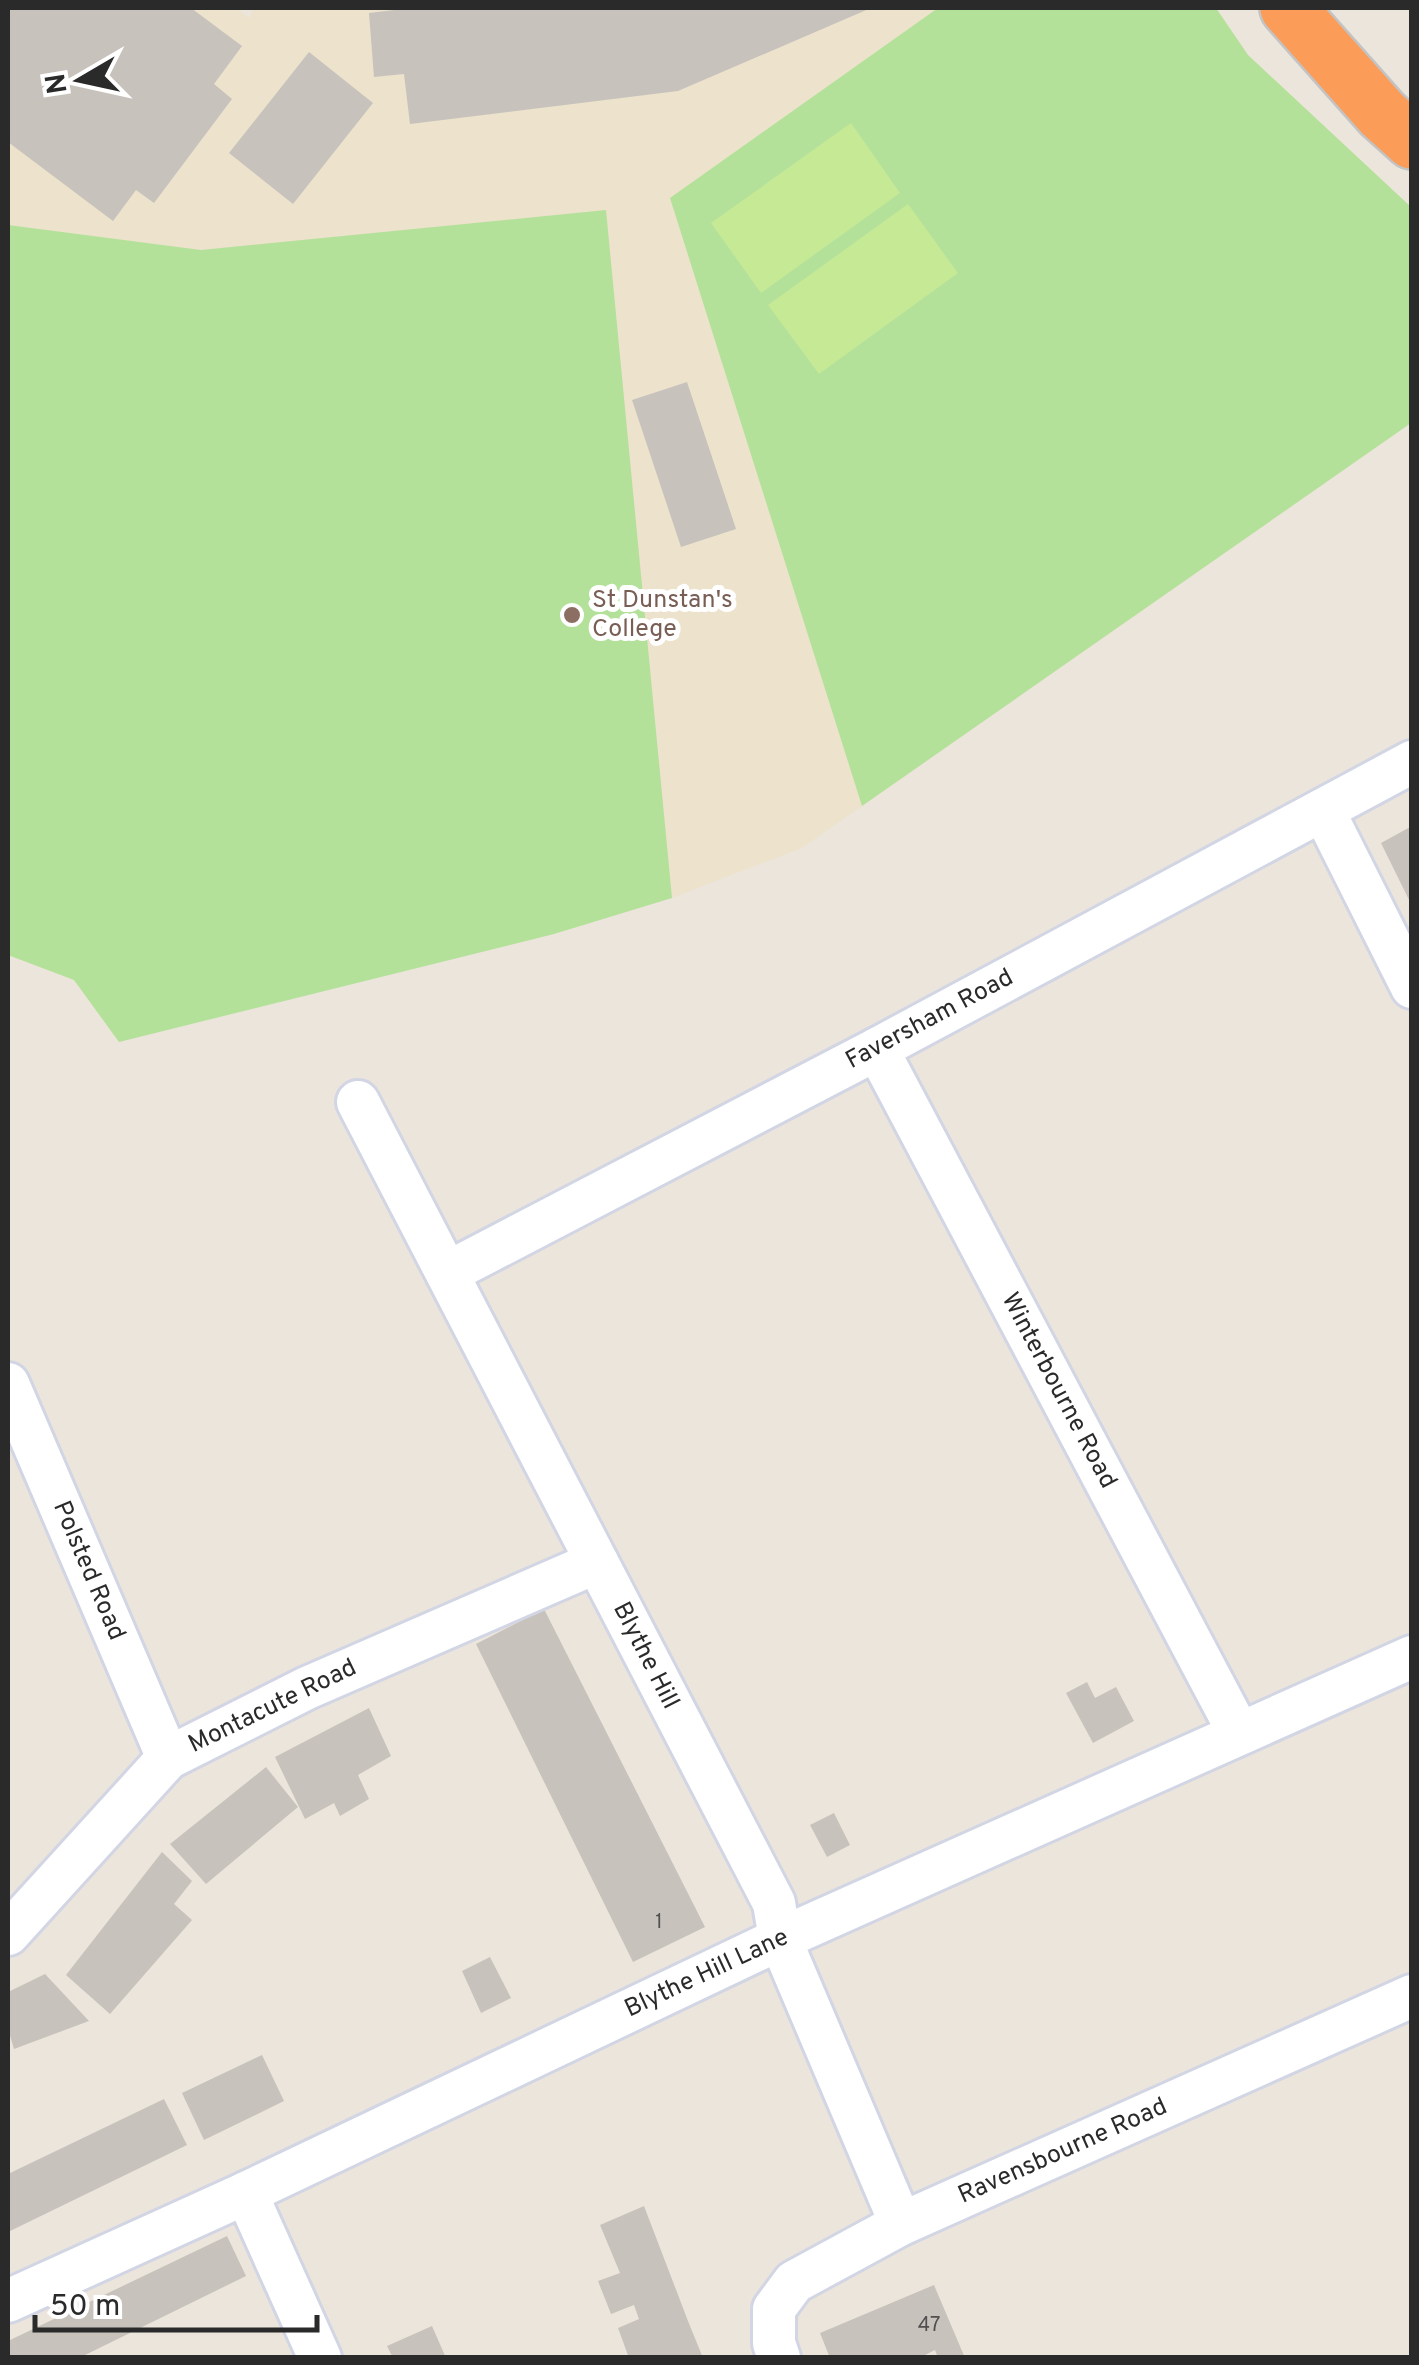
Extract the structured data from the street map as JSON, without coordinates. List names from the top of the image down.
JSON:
{
  "streets": {
    "street": [
      "Faversham Road",
      "Winterbourne Road",
      "Polsted Road",
      "Blythe Hill",
      "Montacute Road",
      "Blythe Hill Lane",
      "Ravensbourne Road"
    ]
  },
  "crossings": [
    ["Faversham Road", "Winterbourne Road"],
    ["Faversham Road", "Blythe Hill"],
    ["Winterbourne Road", "Blythe Hill Lane"],
    ["Polsted Road", "Montacute Road"],
    ["Blythe Hill", "Montacute Road"],
    ["Blythe Hill", "Blythe Hill Lane"],
    ["Blythe Hill", "Ravensbourne Road"]
  ],
  "places": ["St Dunstan's College"],
  "house_numbers": ["1", "47"],
  "scale_bar": "50 m",
  "north": "left"
}
